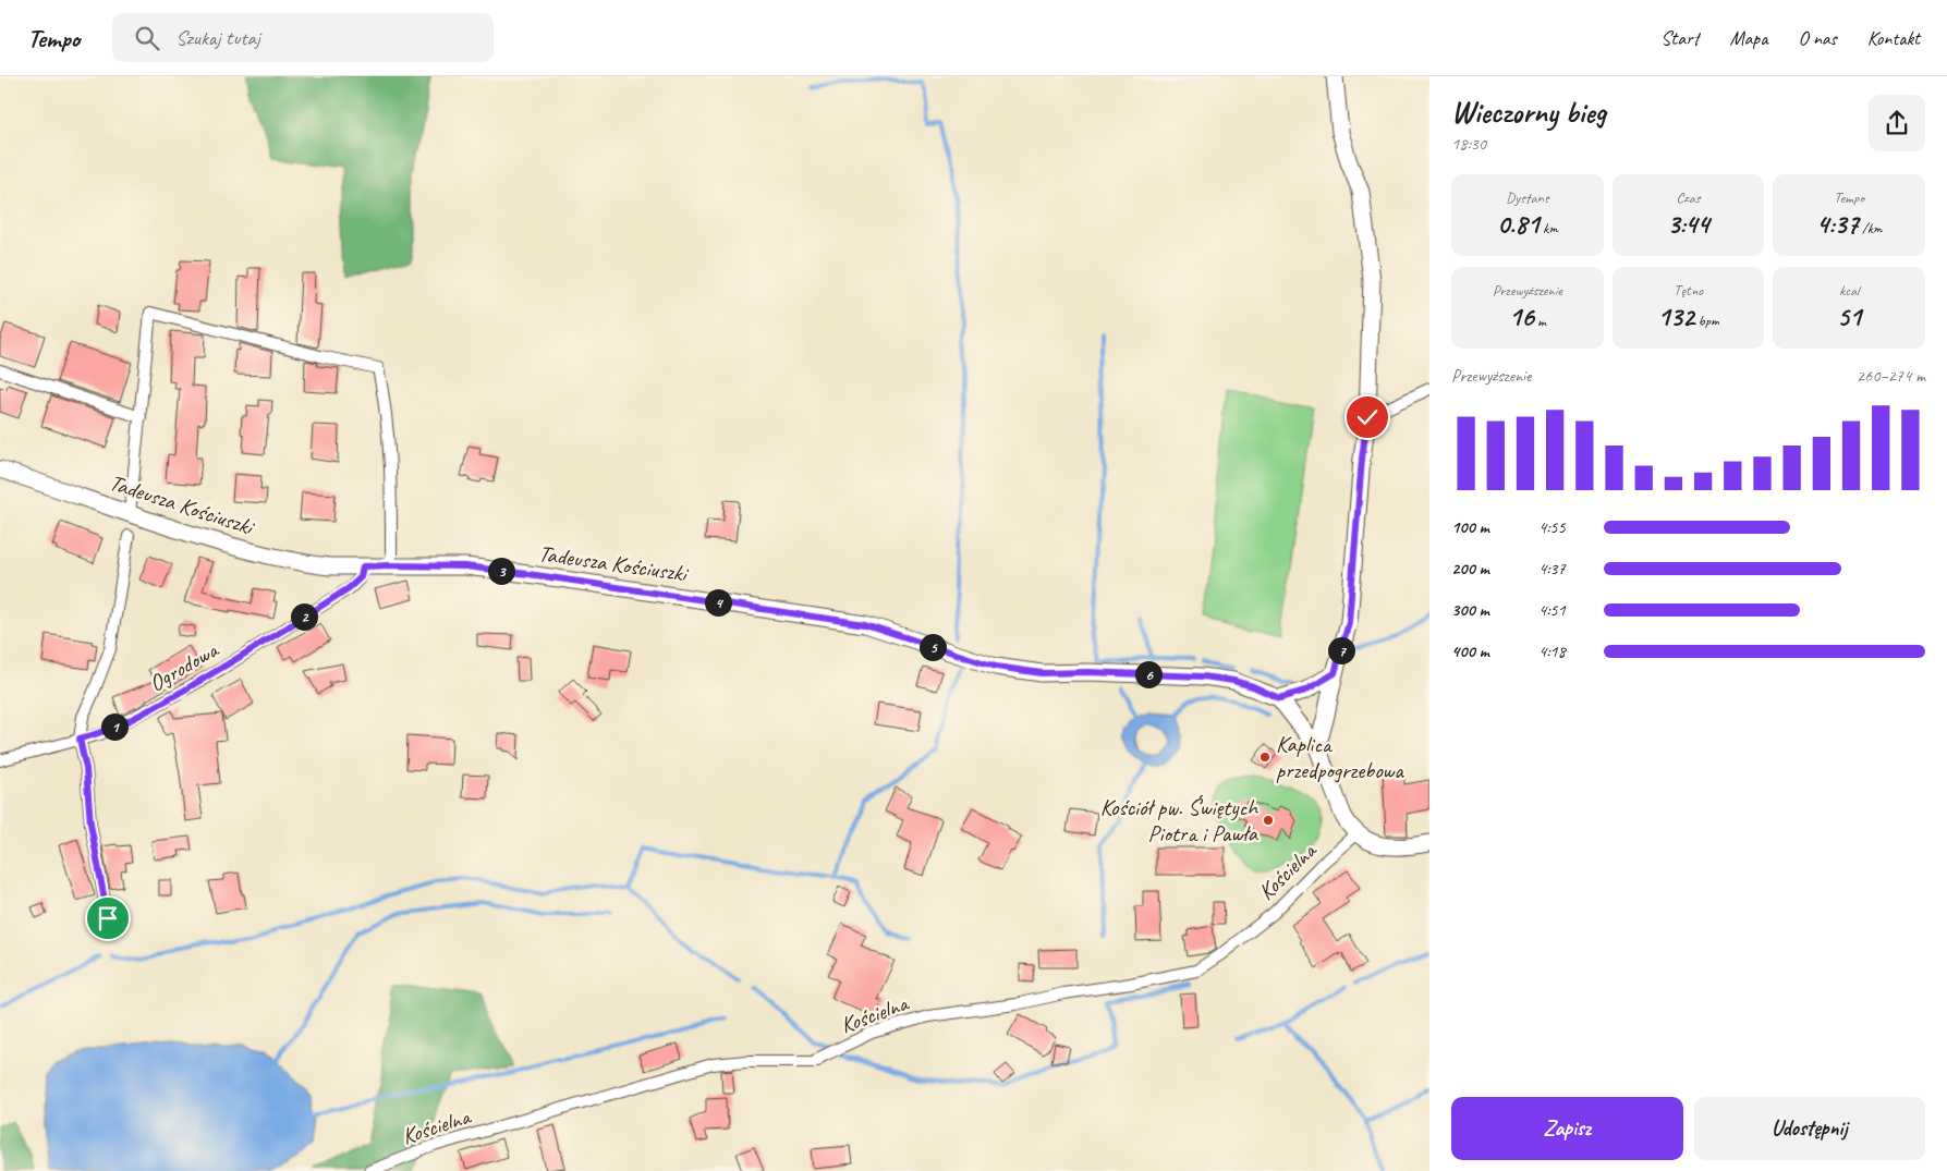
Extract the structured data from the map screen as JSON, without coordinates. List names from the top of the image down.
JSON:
{
  "streets": {
    "street": ["Tadeusza Kościuszki", "Ogrodowa", "Kościelna"]
  },
  "crossings": [
    ["Tadeusza Kościuszki", "Ogrodowa"],
    ["Tadeusza Kościuszki", "Kościelna"]
  ],
  "places": ["Kaplica przedpogrzebowa", "Kościół pw. Świętych Piotra i Pawła"],
  "page": {
    "header": "Tempo",
    "search": "Szukaj tutaj",
    "nav": [
      "Start",
      "Mapa",
      "O nas",
      "Kontakt"
    ],
    "heading": ["Wieczorny bieg", "18:30"],
    "stats": [
      ["Dystans", "0.81 km"],
      ["Czas", "3:44"],
      ["Tempo", "4:37 /km"],
      ["Przewyższenie", "16 m"],
      ["Tętno", "132 bpm"],
      ["kcal", "51"]
    ],
    "chart": ["Przewyższenie", "260–274 m"],
    "list": [
      {
        "name": "100 m",
        "note": "4:55"
      },
      {
        "name": "200 m",
        "note": "4:37"
      },
      {
        "name": "300 m",
        "note": "4:51"
      },
      {
        "name": "400 m",
        "note": "4:18"
      }
    ],
    "pins": [
      "3",
      "4",
      "2",
      "5",
      "7",
      "6",
      "1"
    ],
    "buttons": ["Zapisz", "Udostępnij"]
  }
}
